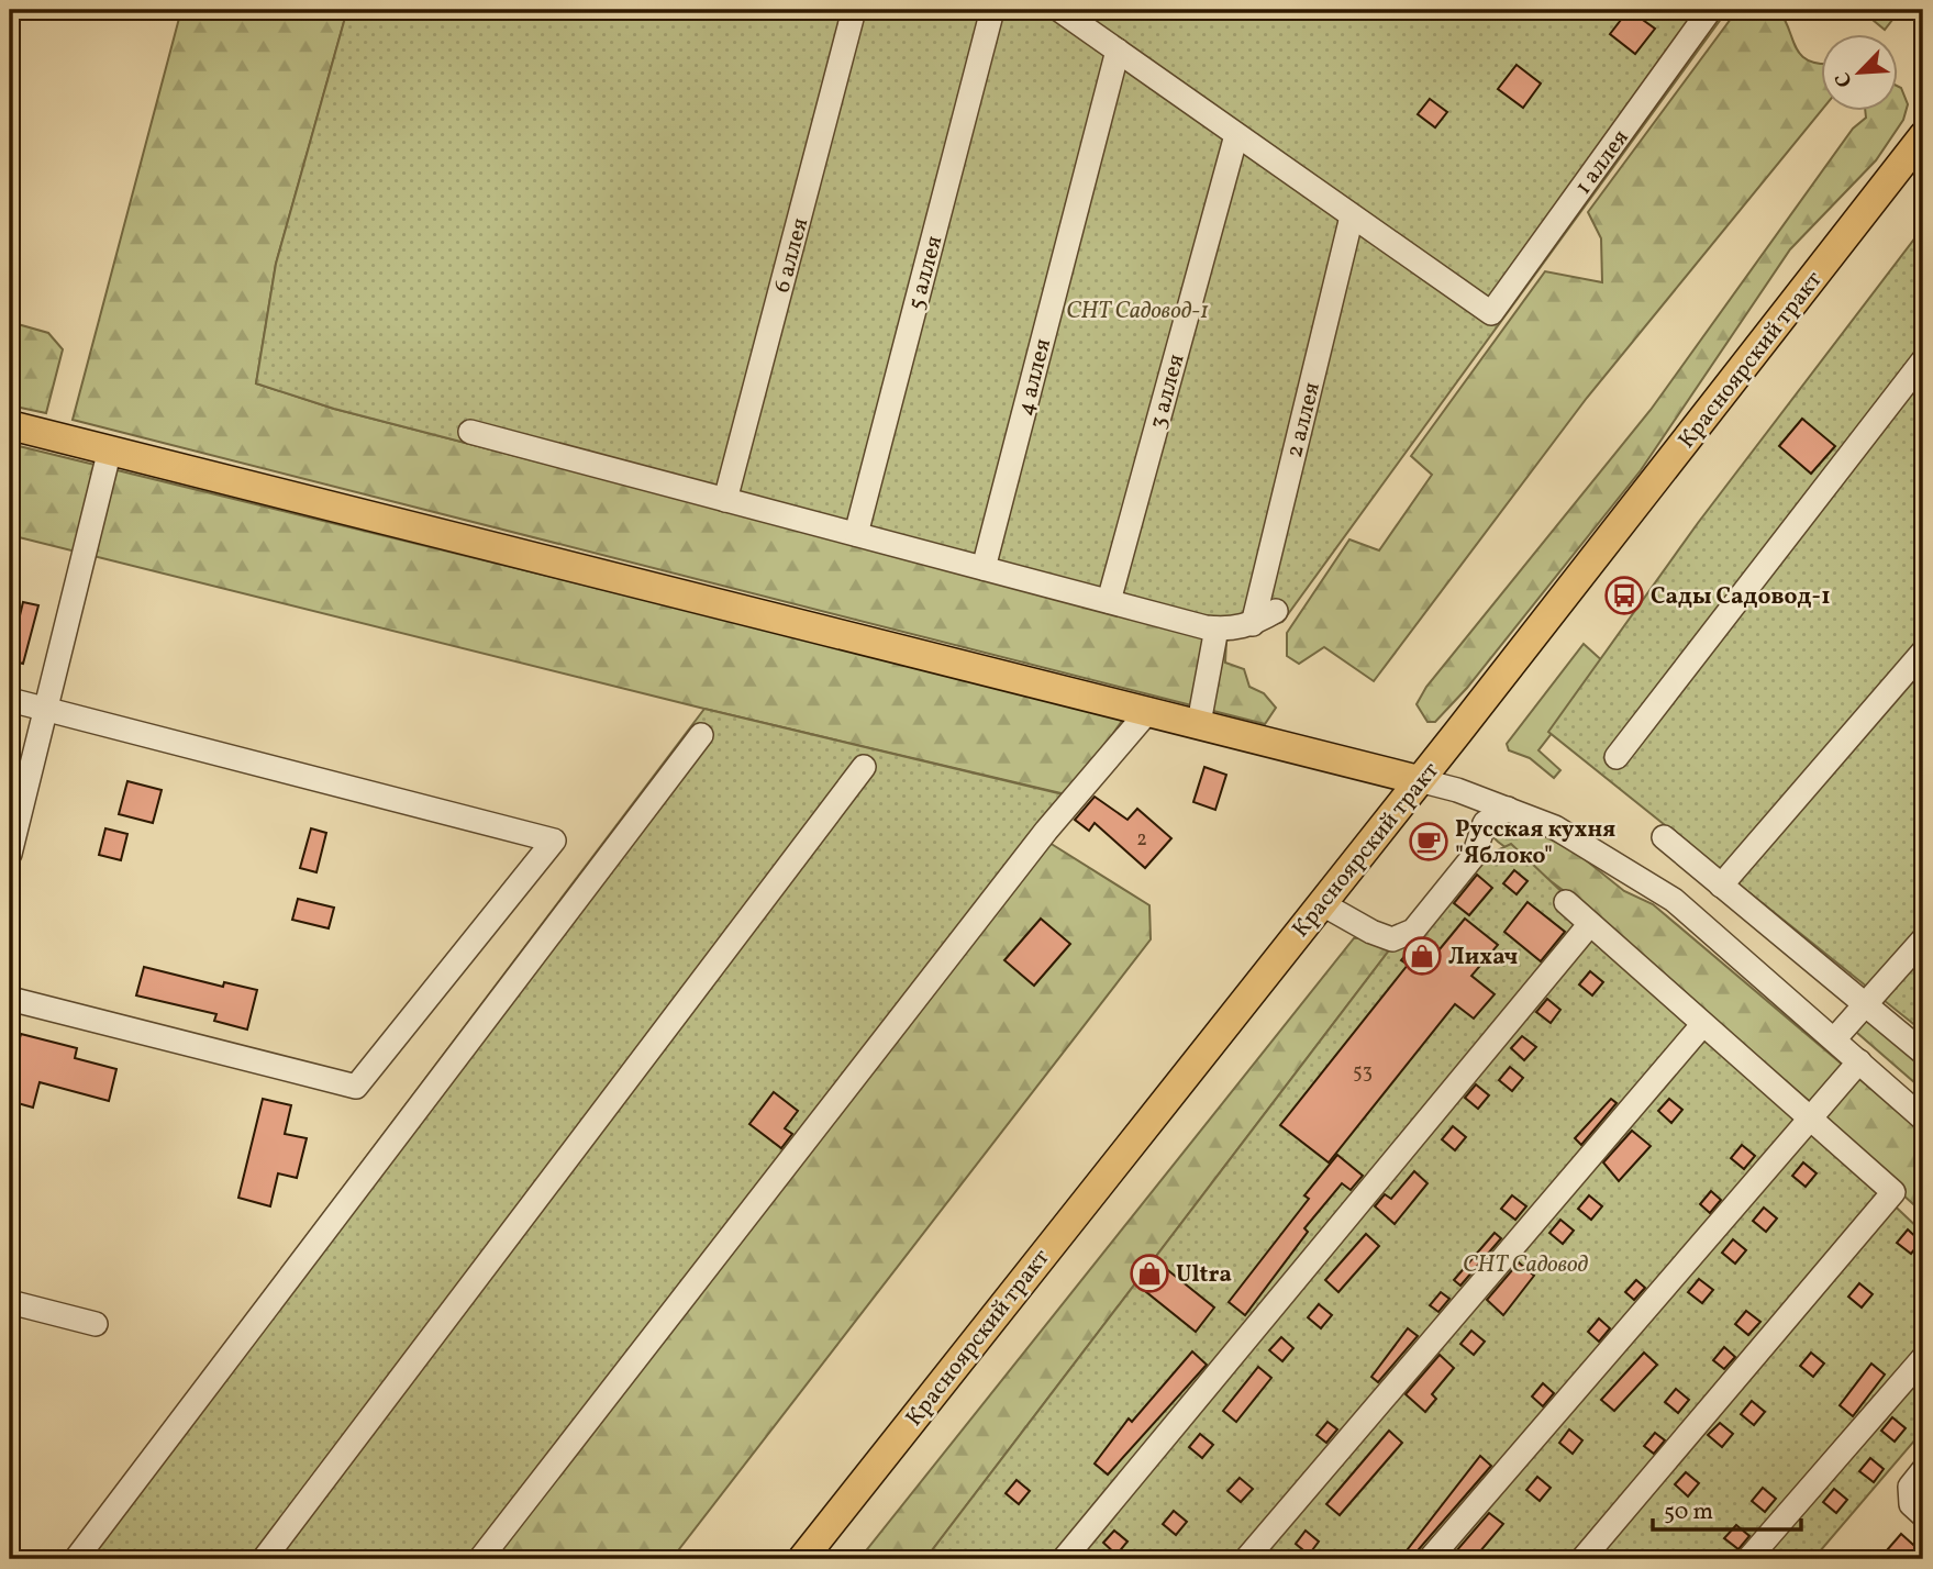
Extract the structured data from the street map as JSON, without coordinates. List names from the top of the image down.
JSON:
{
  "streets": {
    "main road": ["Красноярский тракт"],
    "street": [
      "1 аллея",
      "6 аллея",
      "5 аллея",
      "4 аллея",
      "3 аллея",
      "2 аллея"
    ]
  },
  "crossings": [
    ["1 аллея", "2 аллея"]
  ],
  "parks": ["СНТ Садовод-1", "СНТ Садовод"],
  "places": {
    "bus stop": ["Сады Садовод-1"],
    "cafe": ["Русская кухня \"Яблоко\""],
    "shop": ["Лихач", "Ultra"]
  },
  "house_numbers": ["2", "53"],
  "scale_bar": "50 m",
  "north": "bottom left"
}
